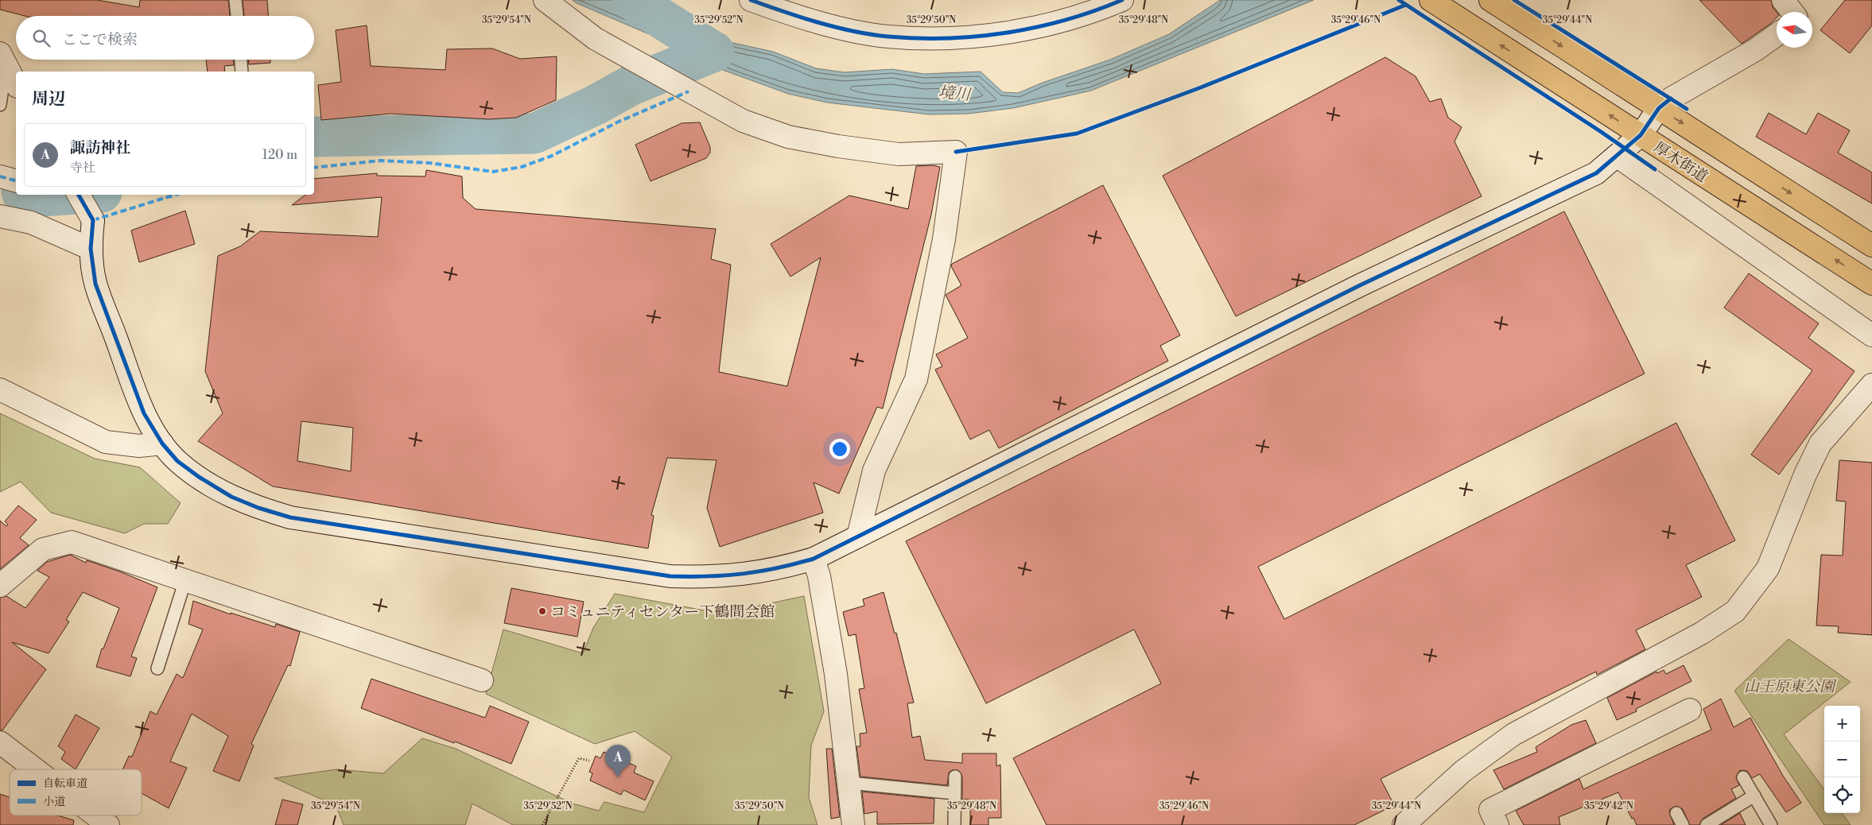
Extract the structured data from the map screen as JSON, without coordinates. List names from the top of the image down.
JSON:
{
  "streets": {
    "highway": ["厚木街道"]
  },
  "water": ["境川"],
  "parks": ["山王原東公園"],
  "places": ["コミュニティセンター下鶴間会館"],
  "legend": ["自転車道", "小道"],
  "north": "left",
  "page": {
    "search": "ここで検索",
    "heading": "周辺",
    "list": [
      {
        "mark": "A",
        "name": "諏訪神社",
        "note": "寺社",
        "value": "120 m"
      }
    ],
    "map_buttons": ["+", "−"],
    "pins": "A"
  },
  "coordinates": [
    "35°29'54\"N",
    "35°29'52\"N",
    "35°29'50\"N",
    "35°29'48\"N",
    "35°29'46\"N",
    "35°29'44\"N",
    "35°29'42\"N"
  ]
}
